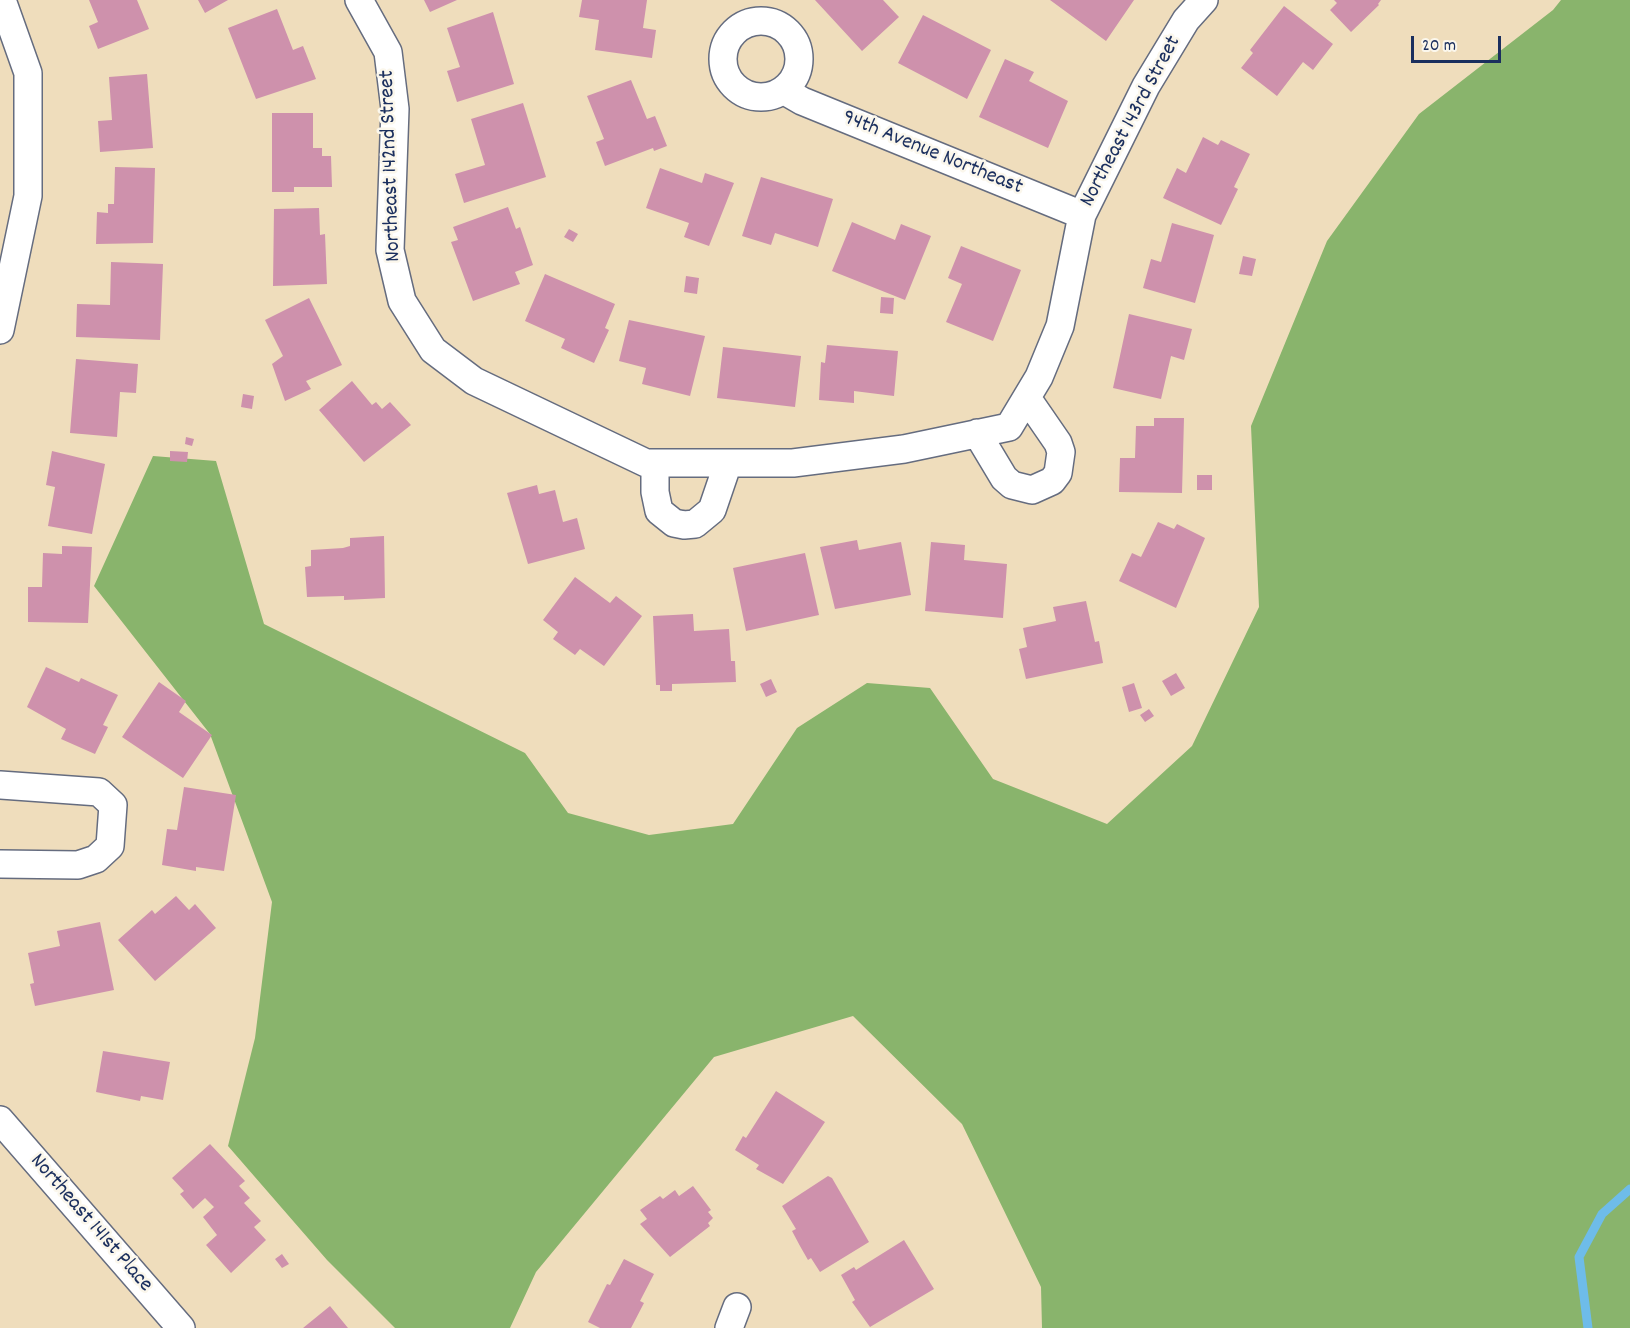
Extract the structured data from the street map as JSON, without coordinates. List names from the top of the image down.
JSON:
{
  "streets": {
    "street": [
      "Northeast 143rd Street",
      "94th Avenue Northeast",
      "Northeast 142nd Street",
      "Northeast 141st Place"
    ]
  },
  "crossings": [
    ["Northeast 143rd Street", "94th Avenue Northeast"],
    ["Northeast 143rd Street", "Northeast 142nd Street"]
  ],
  "scale_bar": "20 m"
}
